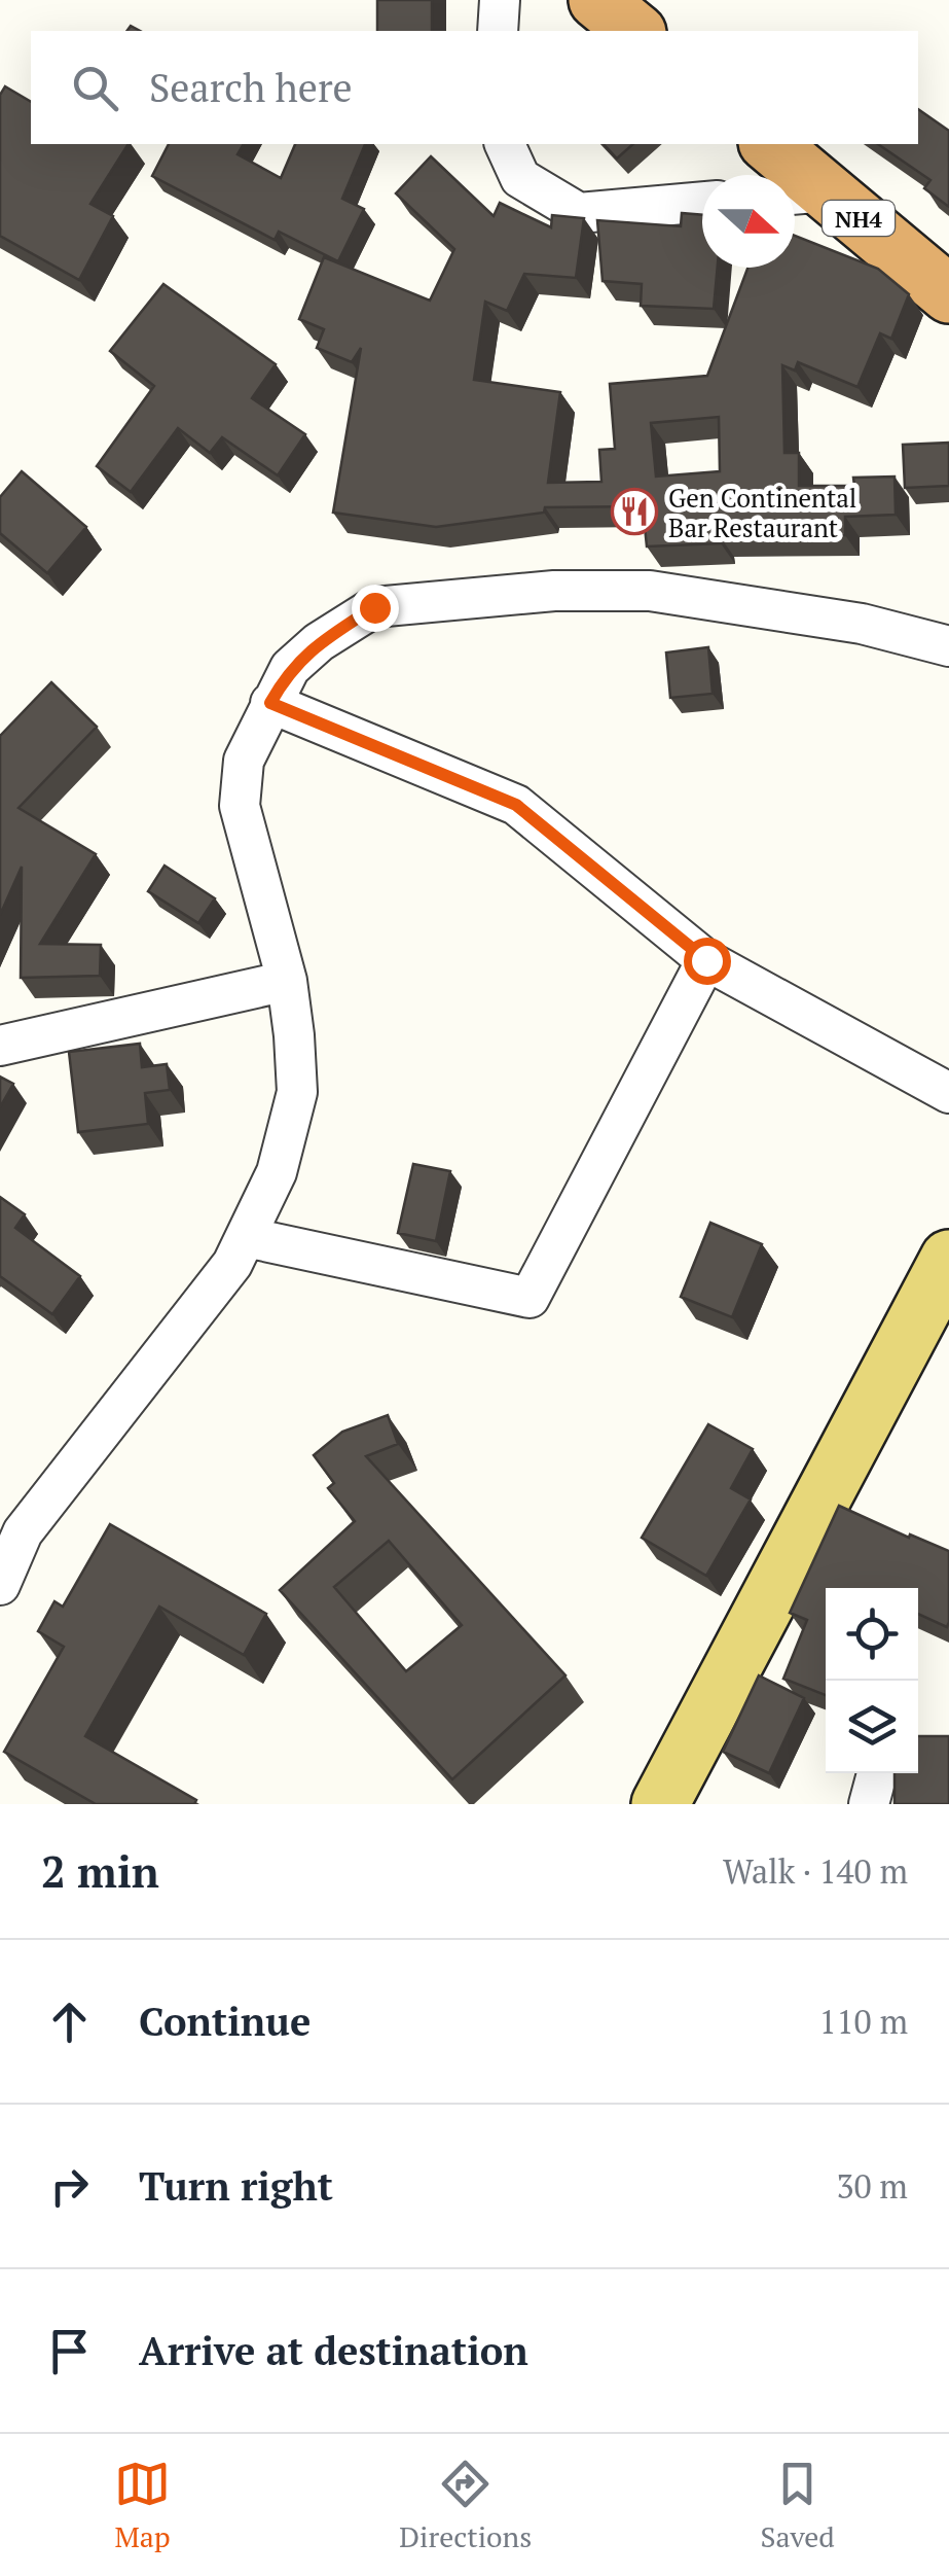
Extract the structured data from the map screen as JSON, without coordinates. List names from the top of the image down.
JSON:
{
  "streets": {
    "highway": ["NH4"]
  },
  "places": {
    "restaurant": ["Gen Continental Bar Restaurant"]
  },
  "north": "right",
  "page": {
    "search": "Search here",
    "heading": ["2 min", "Walk · 140 m"],
    "list": [
      ["Continue", "110 m"],
      ["Turn right", "30 m"],
      "Arrive at destination"
    ],
    "nav": ["Map", "Directions", "Saved"]
  }
}
